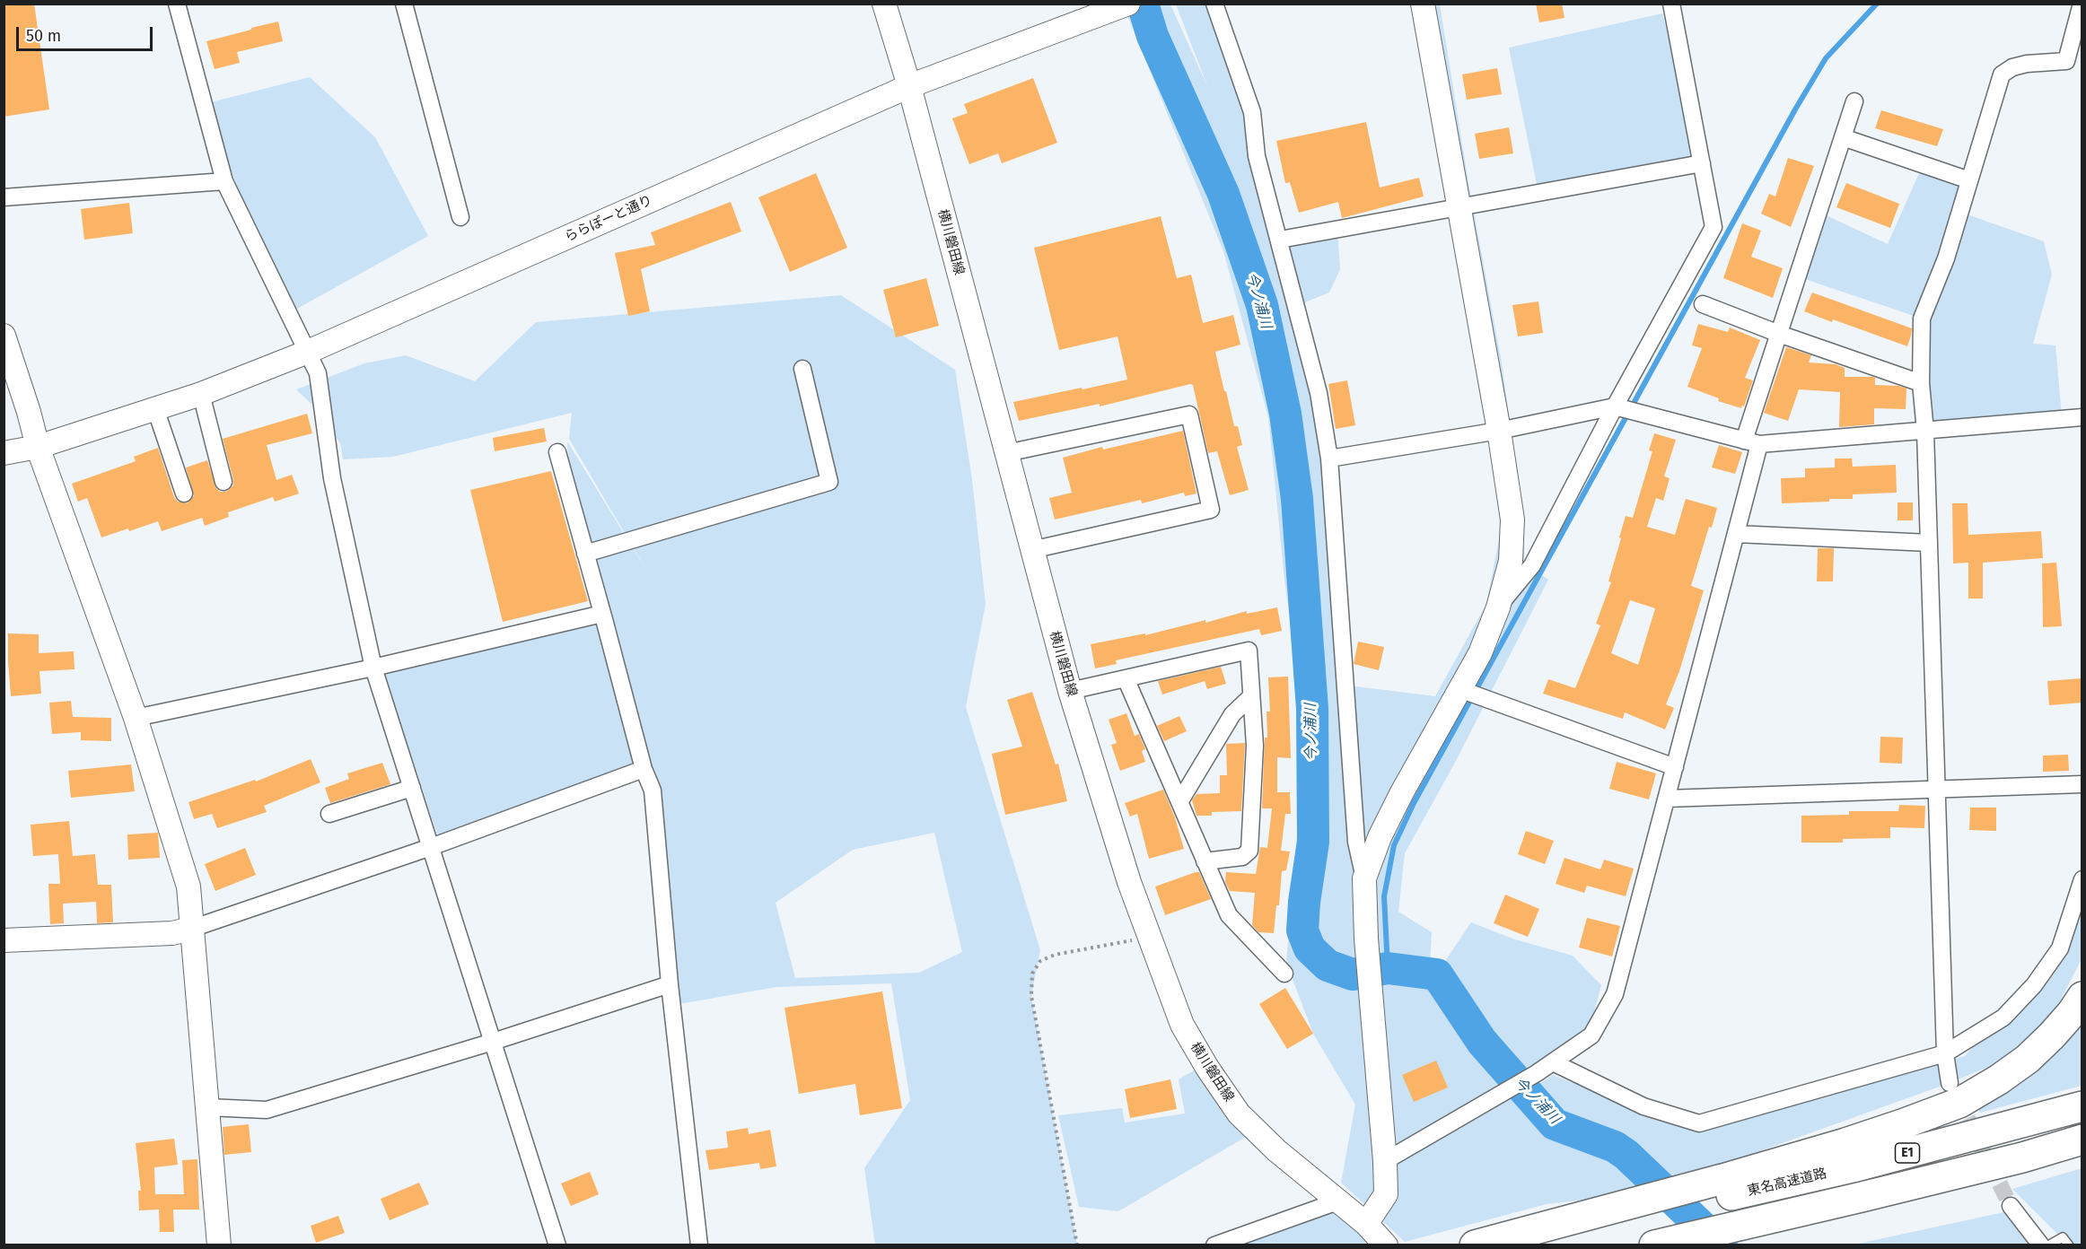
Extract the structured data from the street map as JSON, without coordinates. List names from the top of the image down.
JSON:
{
  "streets": {
    "highway": ["E1", "東名高速道路"],
    "street": ["ららぽーと通り", "横川磐田線"]
  },
  "crossings": [
    ["ららぽーと通り", "横川磐田線"]
  ],
  "water": ["今ノ浦川"],
  "scale_bar": "50 m"
}
